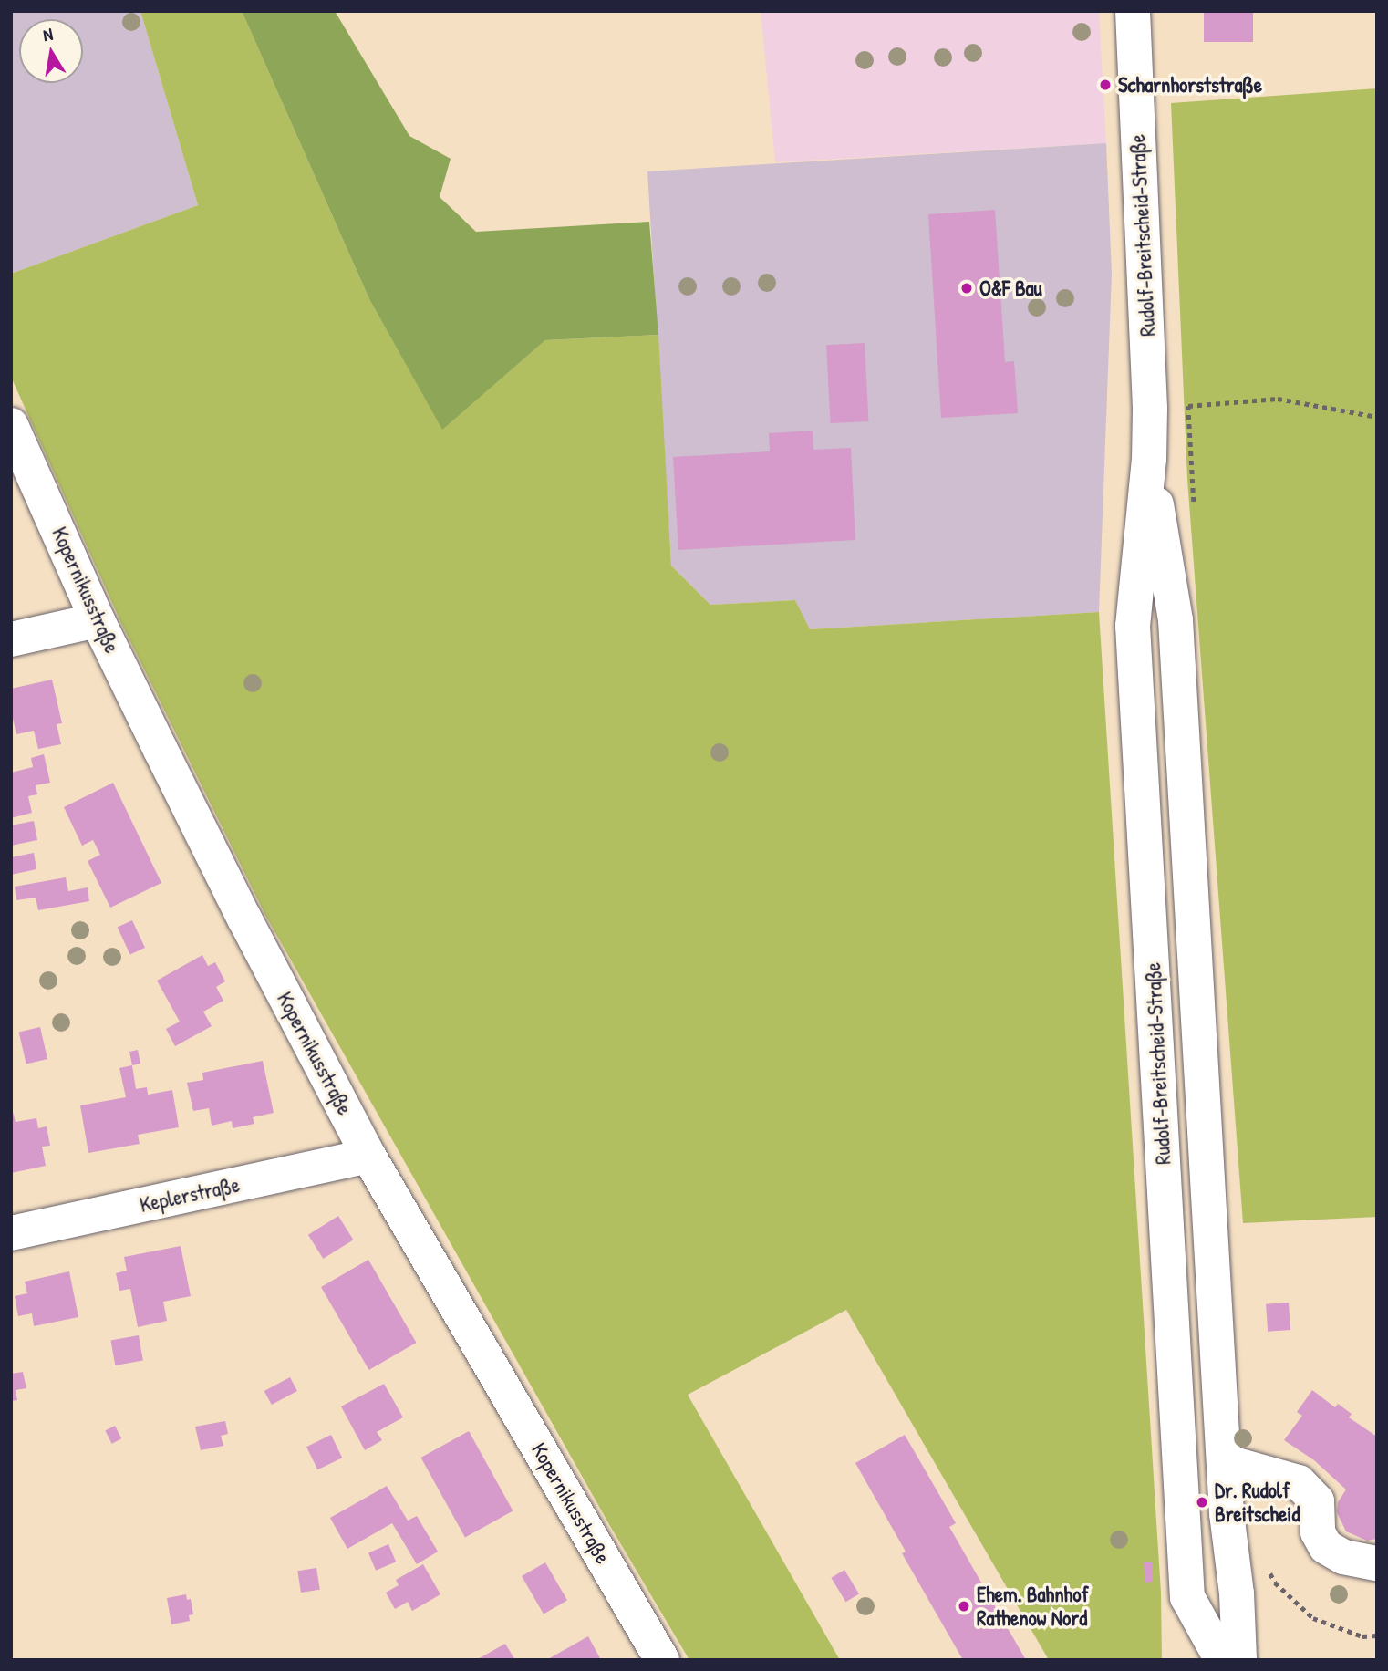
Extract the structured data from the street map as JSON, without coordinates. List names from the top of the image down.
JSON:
{
  "streets": {
    "street": ["Rudolf-Breitscheid-Straße", "Kopernikusstraße", "Keplerstraße"]
  },
  "crossings": [
    ["Kopernikusstraße", "Keplerstraße"]
  ],
  "places": [
    "Scharnhorststraße",
    "O&F Bau",
    "Dr. Rudolf Breitscheid",
    "Ehem. Bahnhof Rathenow Nord"
  ],
  "north": "top"
}
